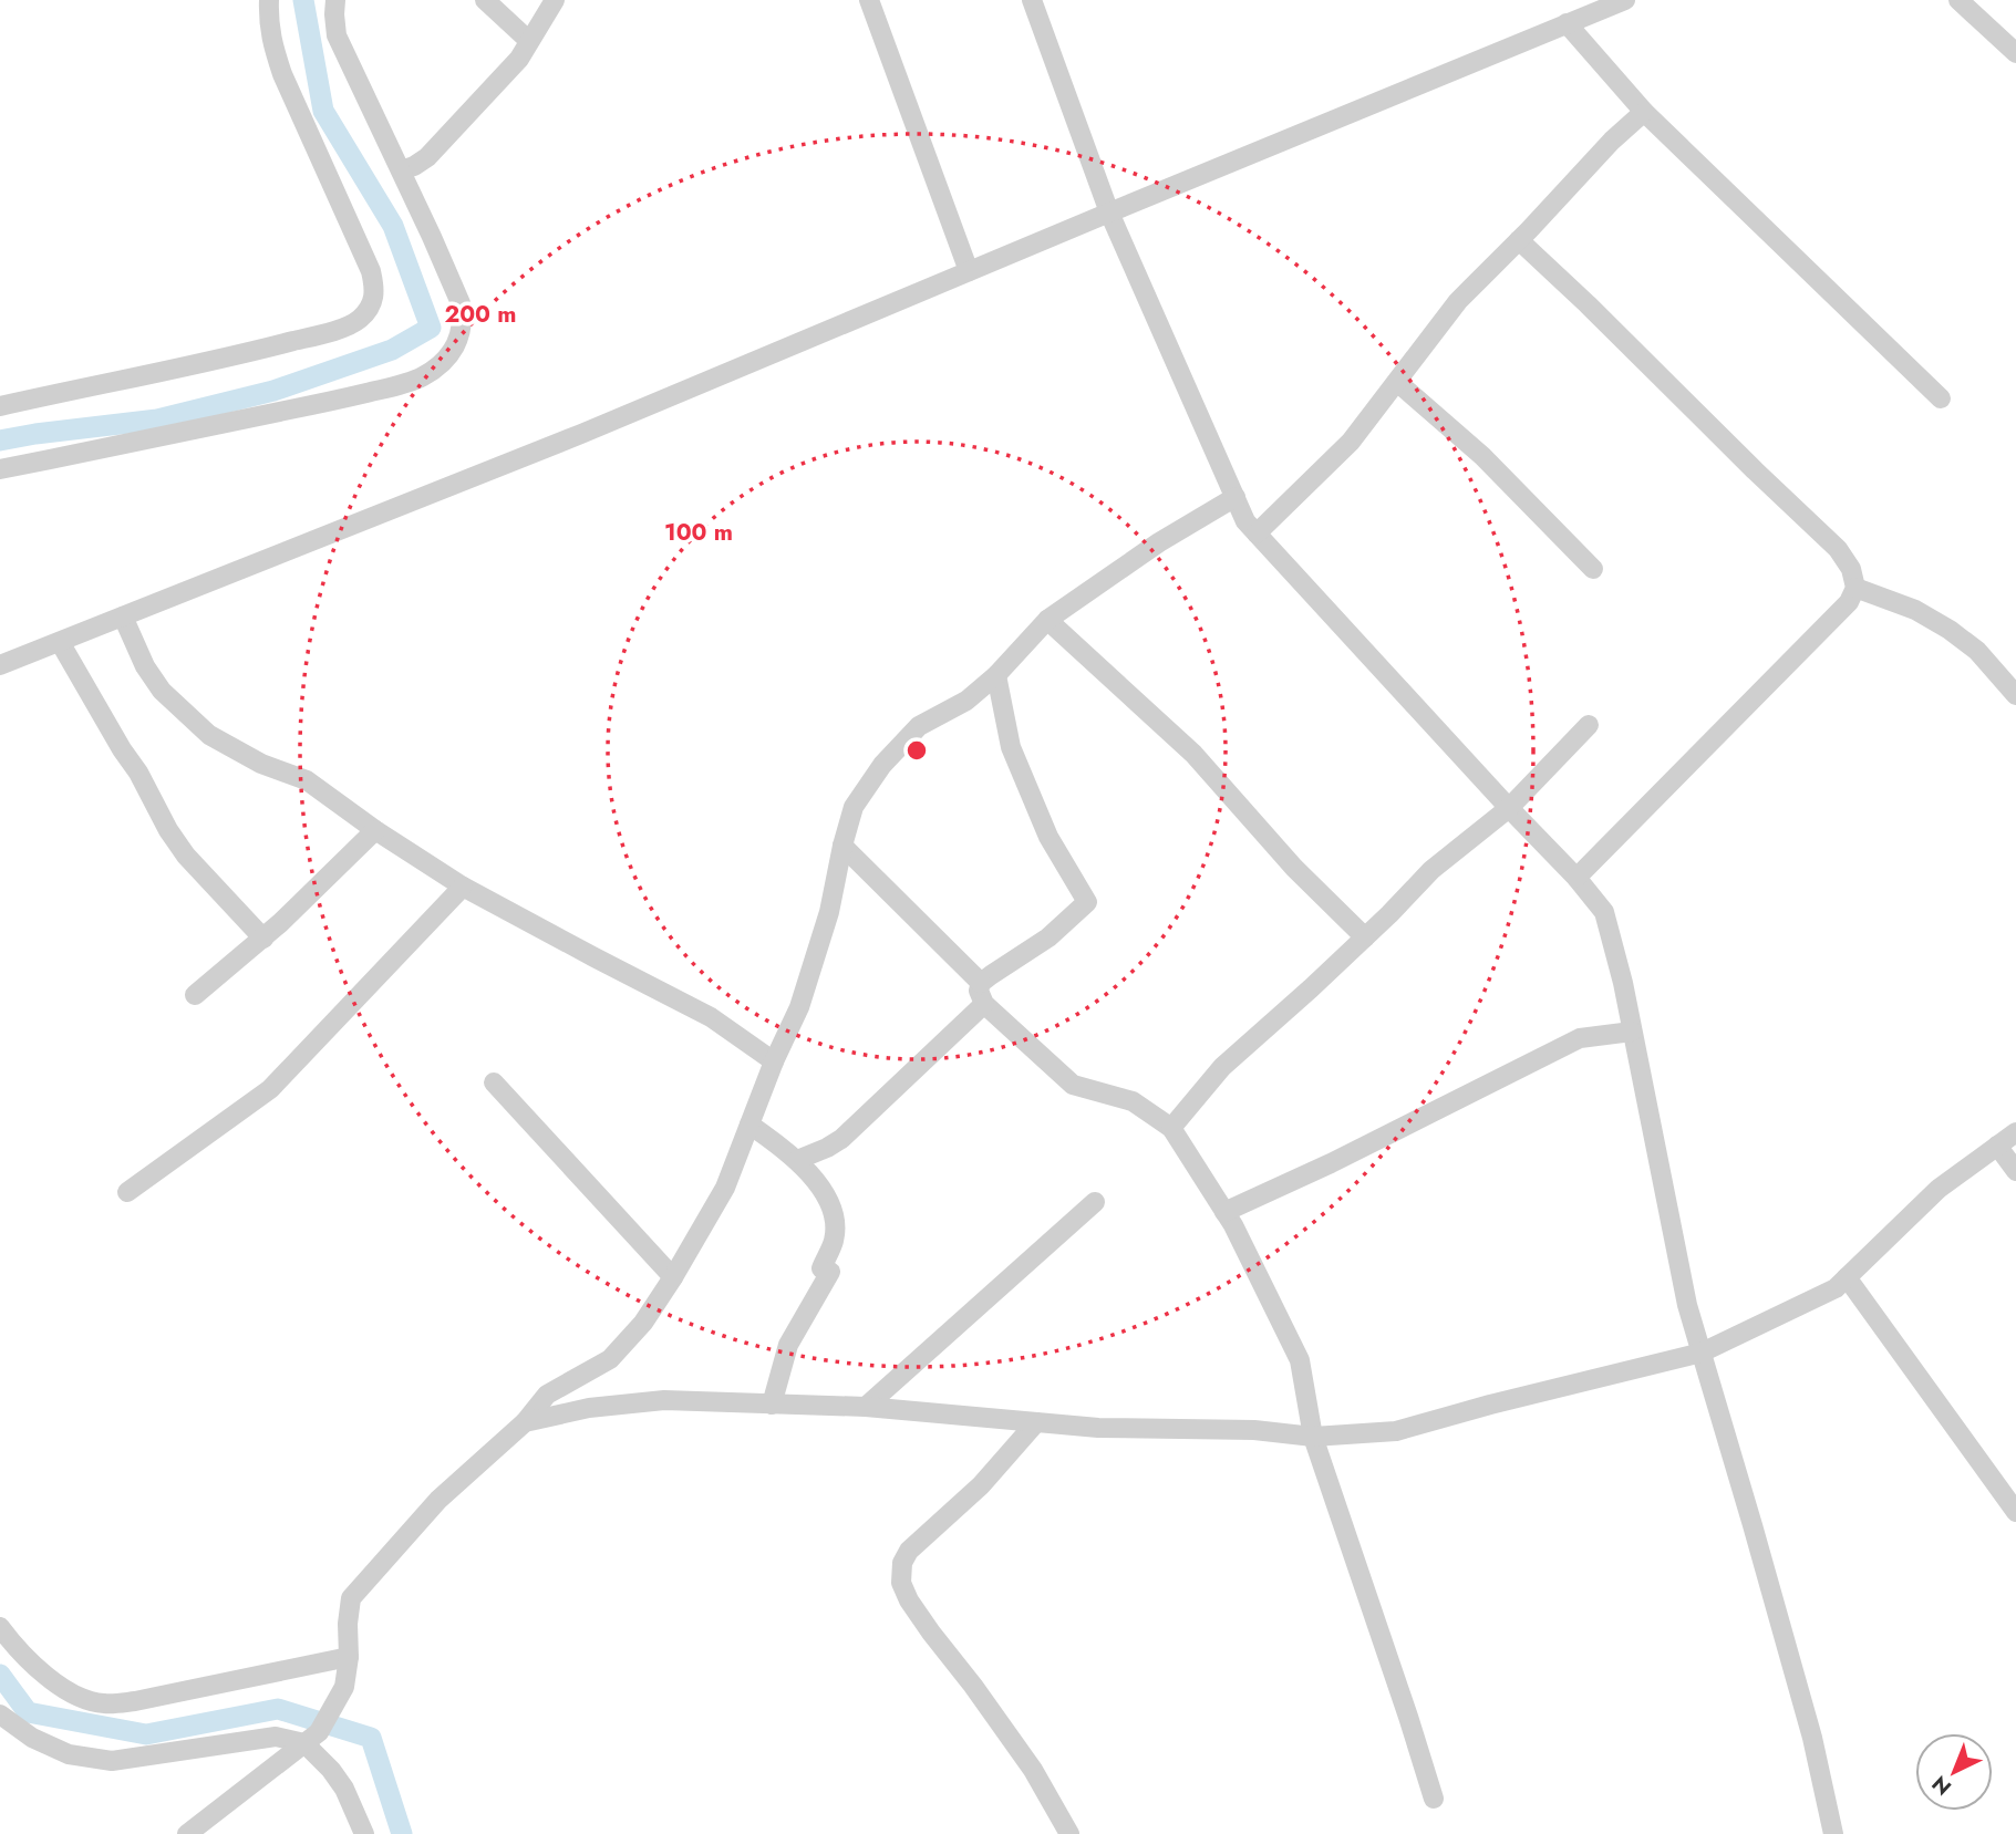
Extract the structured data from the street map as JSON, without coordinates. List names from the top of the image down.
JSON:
{
  "north": "bottom left",
  "rings": ["200 m", "100 m"]
}
